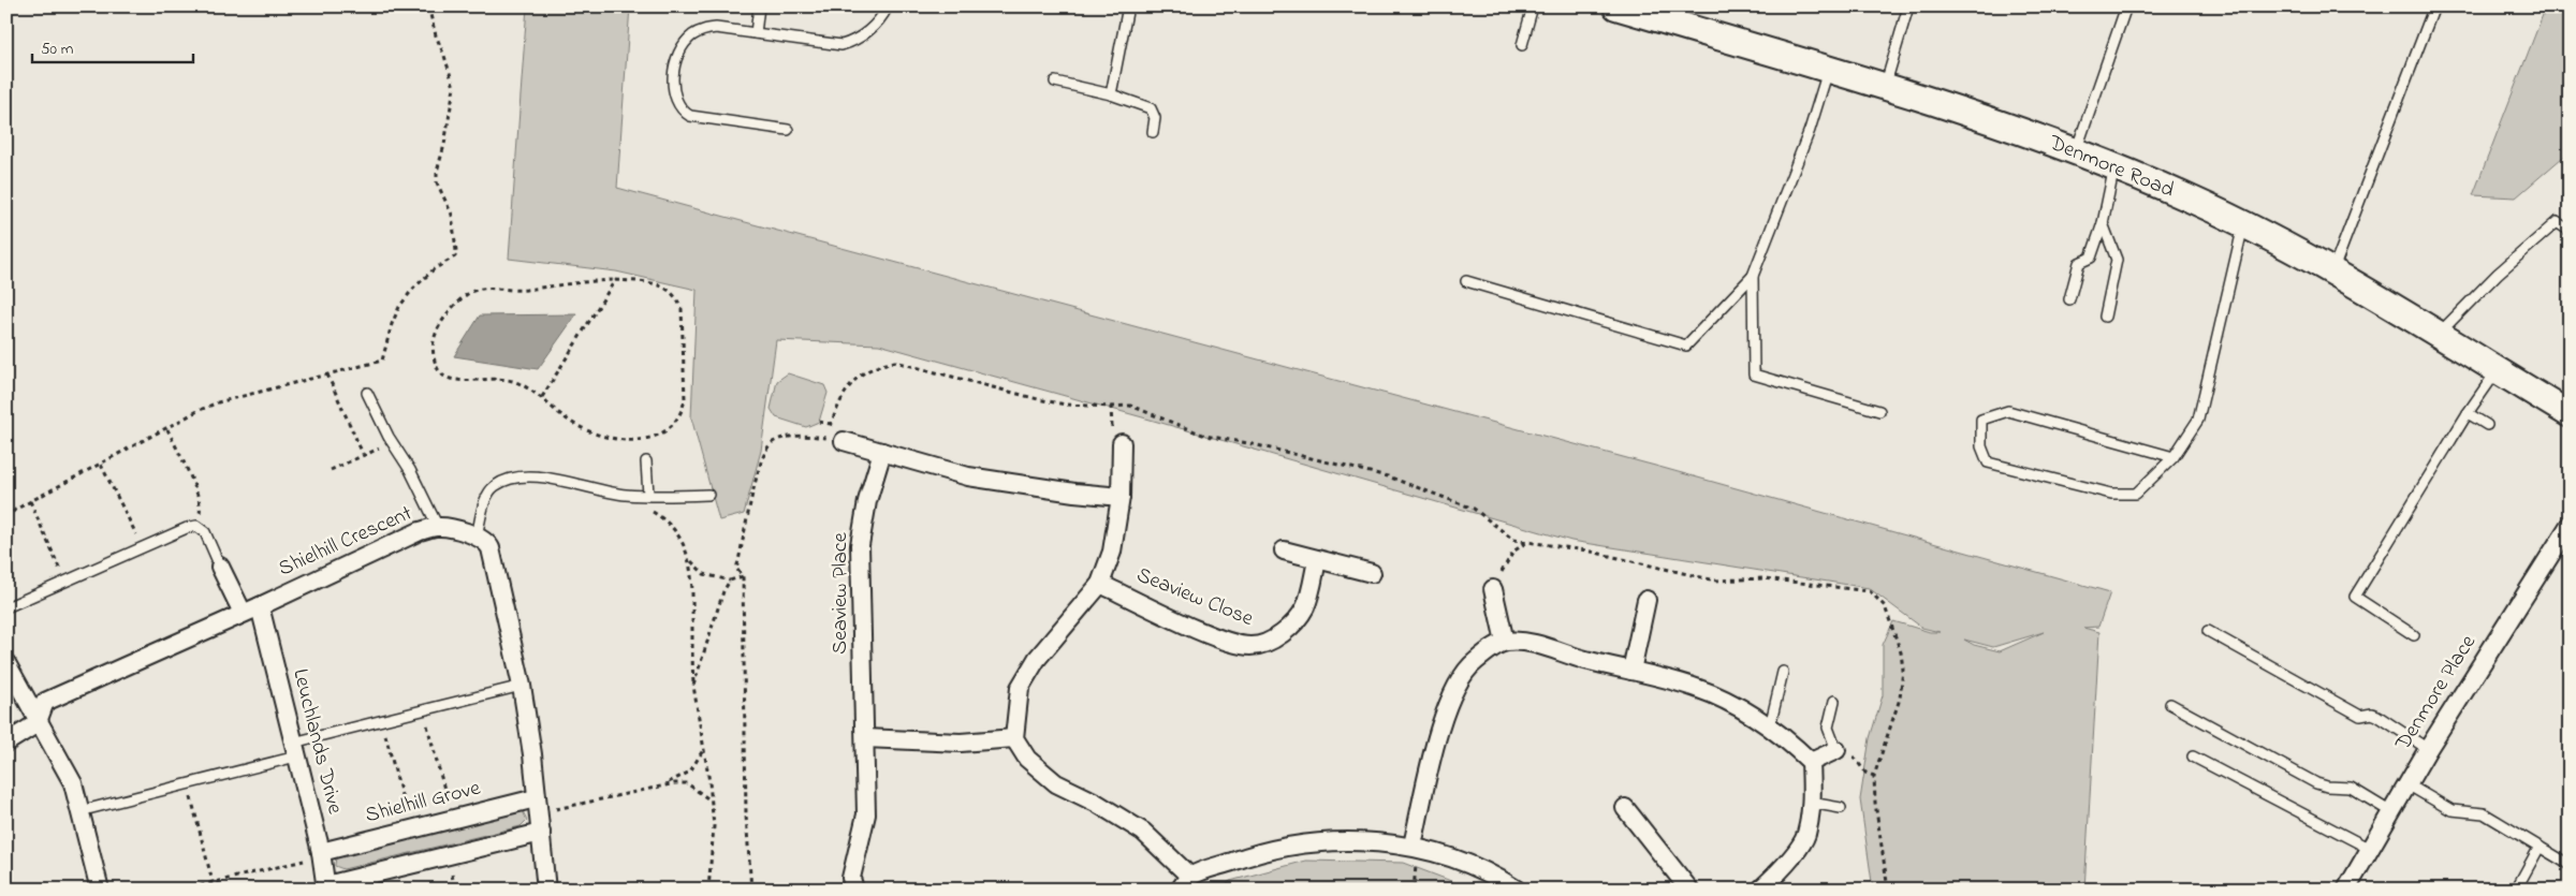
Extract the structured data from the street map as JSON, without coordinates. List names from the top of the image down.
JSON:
{
  "streets": {
    "street": [
      "Denmore Road",
      "Shielhill Crescent",
      "Seaview Place",
      "Seaview Close",
      "Denmore Place",
      "Leuchlands Drive",
      "Shielhill Grove"
    ]
  },
  "crossings": [
    ["Shielhill Crescent", "Leuchlands Drive"],
    ["Leuchlands Drive", "Shielhill Grove"]
  ],
  "scale_bar": "50 m"
}
